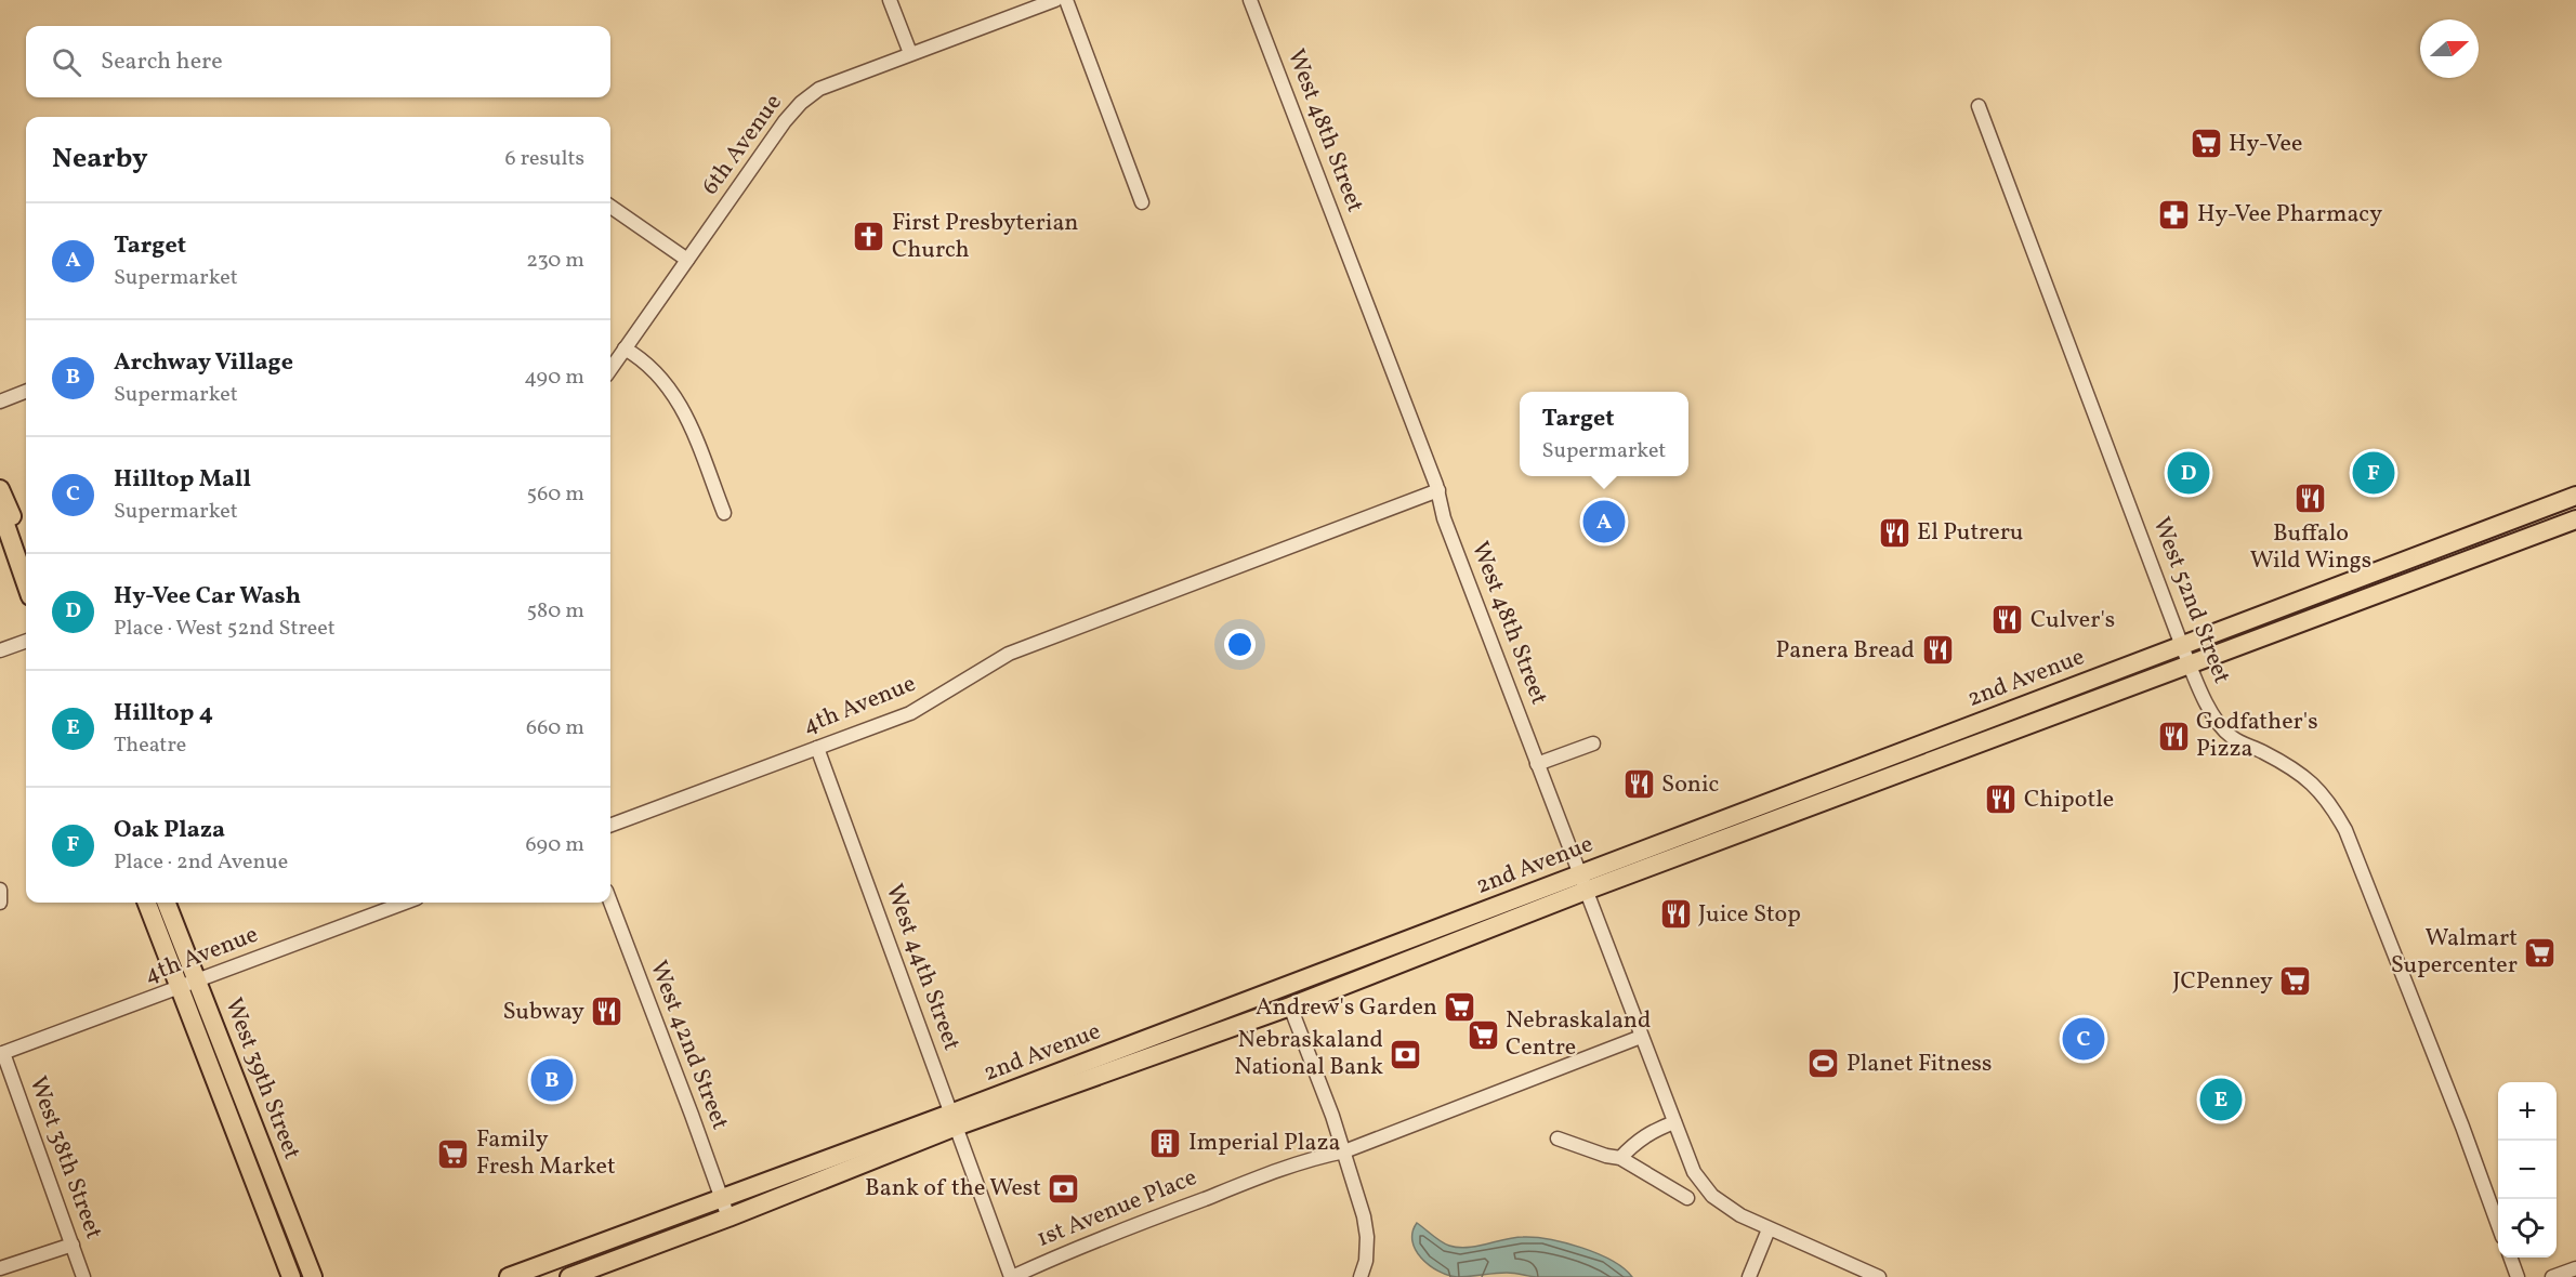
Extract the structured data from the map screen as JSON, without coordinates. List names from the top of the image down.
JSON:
{
  "streets": {
    "main road": ["2nd Avenue", "West 39th Street"],
    "street": [
      "West 48th Street",
      "6th Avenue",
      "West 52nd Street",
      "4th Avenue",
      "West 44th Street",
      "West 42nd Street",
      "West 38th Street",
      "1st Avenue Place"
    ]
  },
  "crossings": [
    ["West 48th Street", "2nd Avenue"],
    ["West 48th Street", "4th Avenue"],
    ["West 48th Street", "1st Avenue Place"],
    ["West 52nd Street", "2nd Avenue"],
    ["2nd Avenue", "West 44th Street"],
    ["2nd Avenue", "West 42nd Street"],
    ["4th Avenue", "West 44th Street"],
    ["4th Avenue", "West 39th Street"],
    ["4th Avenue", "West 38th Street"],
    ["West 44th Street", "1st Avenue Place"]
  ],
  "places": {
    "supermarket": [
      "Hy-Vee",
      "Walmart Supercenter",
      "JCPenney",
      "Andrew's Garden",
      "Nebraskaland Centre",
      "Family Fresh Market"
    ],
    "pharmacy": ["Hy-Vee Pharmacy"],
    "church": ["First Presbyterian Church"],
    "restaurant": [
      "Buffalo Wild Wings",
      "El Putreru",
      "Culver's",
      "Panera Bread",
      "Godfather's Pizza",
      "Sonic",
      "Chipotle",
      "Juice Stop",
      "Subway"
    ],
    "bank": ["Nebraskaland National Bank", "Bank of the West"],
    "sports": ["Planet Fitness"],
    "building": ["Imperial Plaza"]
  },
  "north": "right",
  "page": {
    "search": "Search here",
    "heading": ["Nearby", "6 results"],
    "list": [
      {
        "mark": "A",
        "name": "Target",
        "note": "Supermarket",
        "value": "230 m"
      },
      {
        "mark": "B",
        "name": "Archway Village",
        "note": "Supermarket",
        "value": "490 m"
      },
      {
        "mark": "C",
        "name": "Hilltop Mall",
        "note": "Supermarket",
        "value": "560 m"
      },
      {
        "mark": "D",
        "name": "Hy-Vee Car Wash",
        "note": "Place · West 52nd Street",
        "value": "580 m"
      },
      {
        "mark": "E",
        "name": "Hilltop 4",
        "note": "Theatre",
        "value": "660 m"
      },
      {
        "mark": "F",
        "name": "Oak Plaza",
        "note": "Place · 2nd Avenue",
        "value": "690 m"
      }
    ],
    "popup": ["Target", "Supermarket"],
    "pins": [
      "D",
      "F",
      "A",
      "C",
      "B",
      "E"
    ],
    "map_buttons": ["+", "−"]
  }
}
